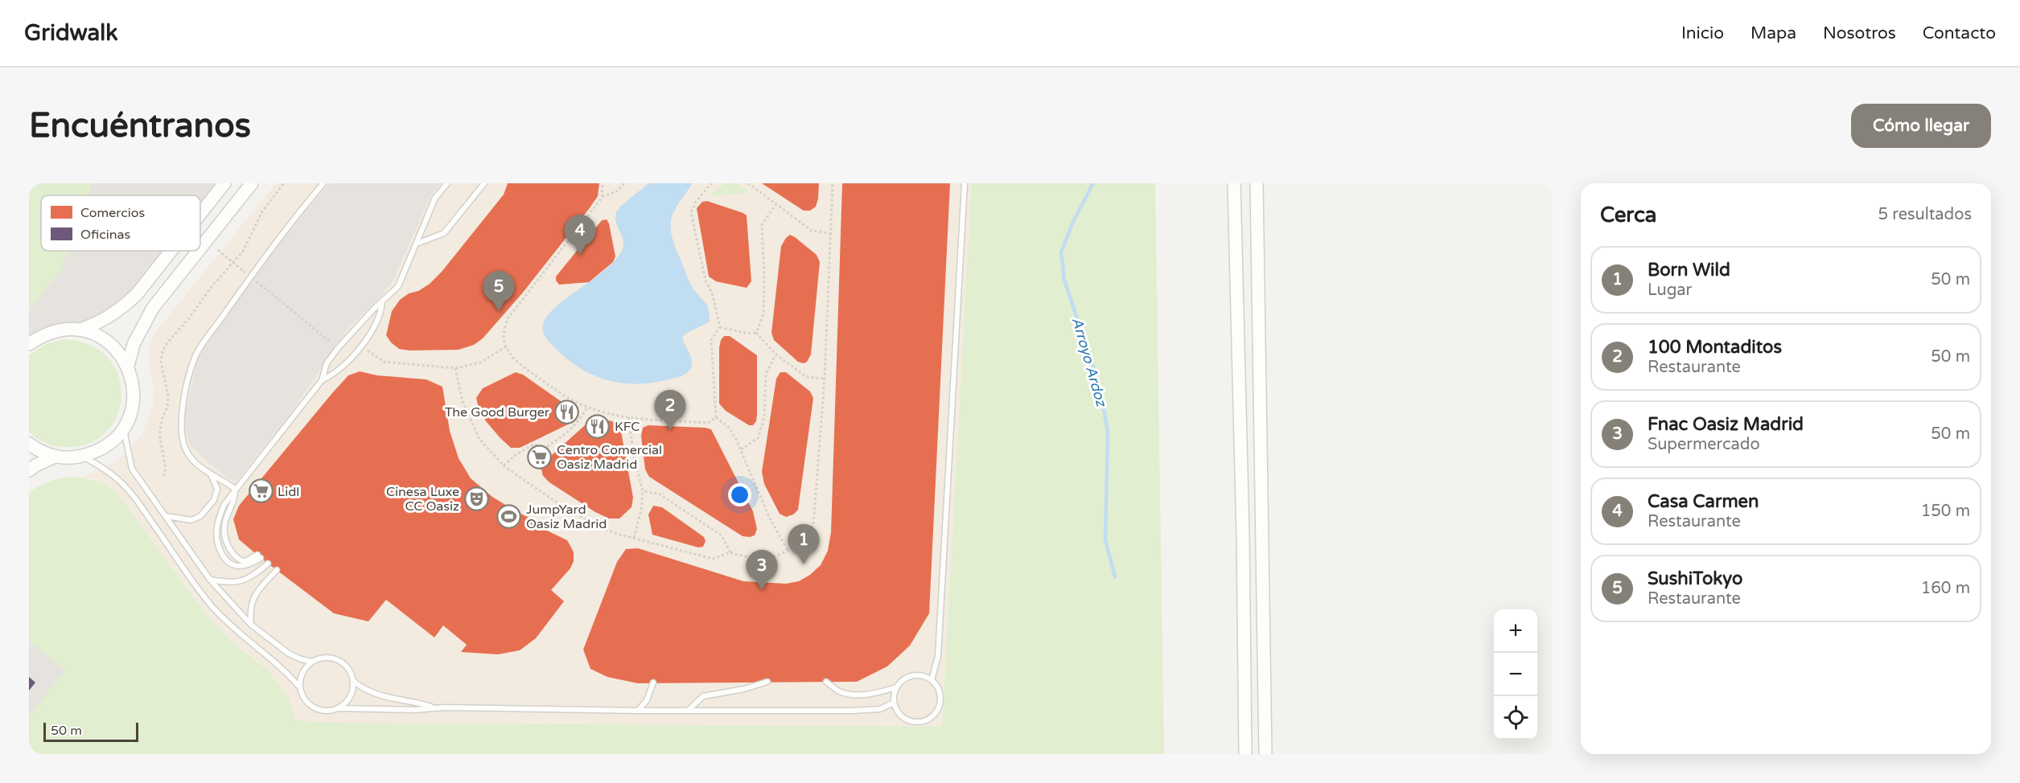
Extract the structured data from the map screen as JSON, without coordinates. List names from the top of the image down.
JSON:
{
  "water": ["Arroyo Ardoz"],
  "places": {
    "restaurant": ["The Good Burger", "KFC"],
    "supermarket": ["Centro Comercial Oasiz Madrid", "Lidl"],
    "theatre": ["Cinesa Luxe CC Oasiz"],
    "sports": ["JumpYard Oasiz Madrid"]
  },
  "legend": ["Comercios", "Oficinas"],
  "scale_bar": "50 m",
  "page": {
    "header": "Gridwalk",
    "nav": [
      "Inicio",
      "Mapa",
      "Nosotros",
      "Contacto"
    ],
    "buttons": "Cómo llegar",
    "title": "Encuéntranos",
    "heading": ["Cerca", "5 resultados"],
    "pins": [
      "4",
      "5",
      "2",
      "1",
      "3"
    ],
    "list": [
      {
        "mark": "1",
        "name": "Born Wild",
        "note": "Lugar",
        "value": "50 m"
      },
      {
        "mark": "2",
        "name": "100 Montaditos",
        "note": "Restaurante",
        "value": "50 m"
      },
      {
        "mark": "3",
        "name": "Fnac Oasiz Madrid",
        "note": "Supermercado",
        "value": "50 m"
      },
      {
        "mark": "4",
        "name": "Casa Carmen",
        "note": "Restaurante",
        "value": "150 m"
      },
      {
        "mark": "5",
        "name": "SushiTokyo",
        "note": "Restaurante",
        "value": "160 m"
      }
    ],
    "map_buttons": ["+", "−"],
    "scale": "50 m"
  }
}
